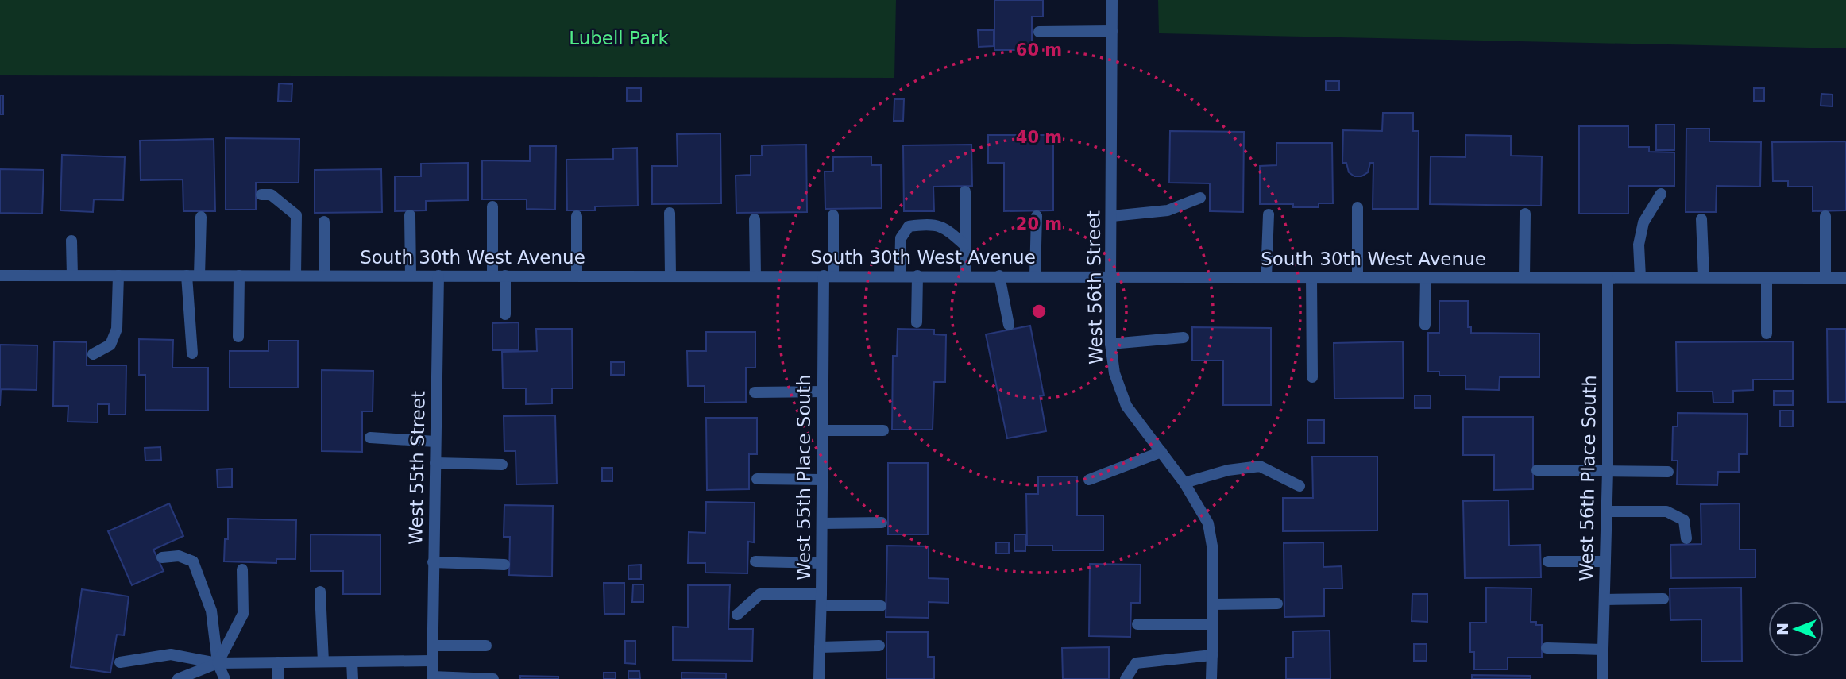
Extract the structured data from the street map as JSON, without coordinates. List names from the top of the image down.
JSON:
{
  "streets": {
    "street": [
      "South 30th West Avenue",
      "West 56th Street",
      "West 55th Street",
      "West 55th Place South",
      "West 56th Place South"
    ]
  },
  "crossings": [
    ["South 30th West Avenue", "West 56th Street"],
    ["South 30th West Avenue", "West 55th Street"],
    ["South 30th West Avenue", "West 55th Place South"],
    ["South 30th West Avenue", "West 56th Place South"]
  ],
  "parks": ["Lubell Park"],
  "north": "left",
  "rings": ["60 m", "40 m", "20 m"]
}
